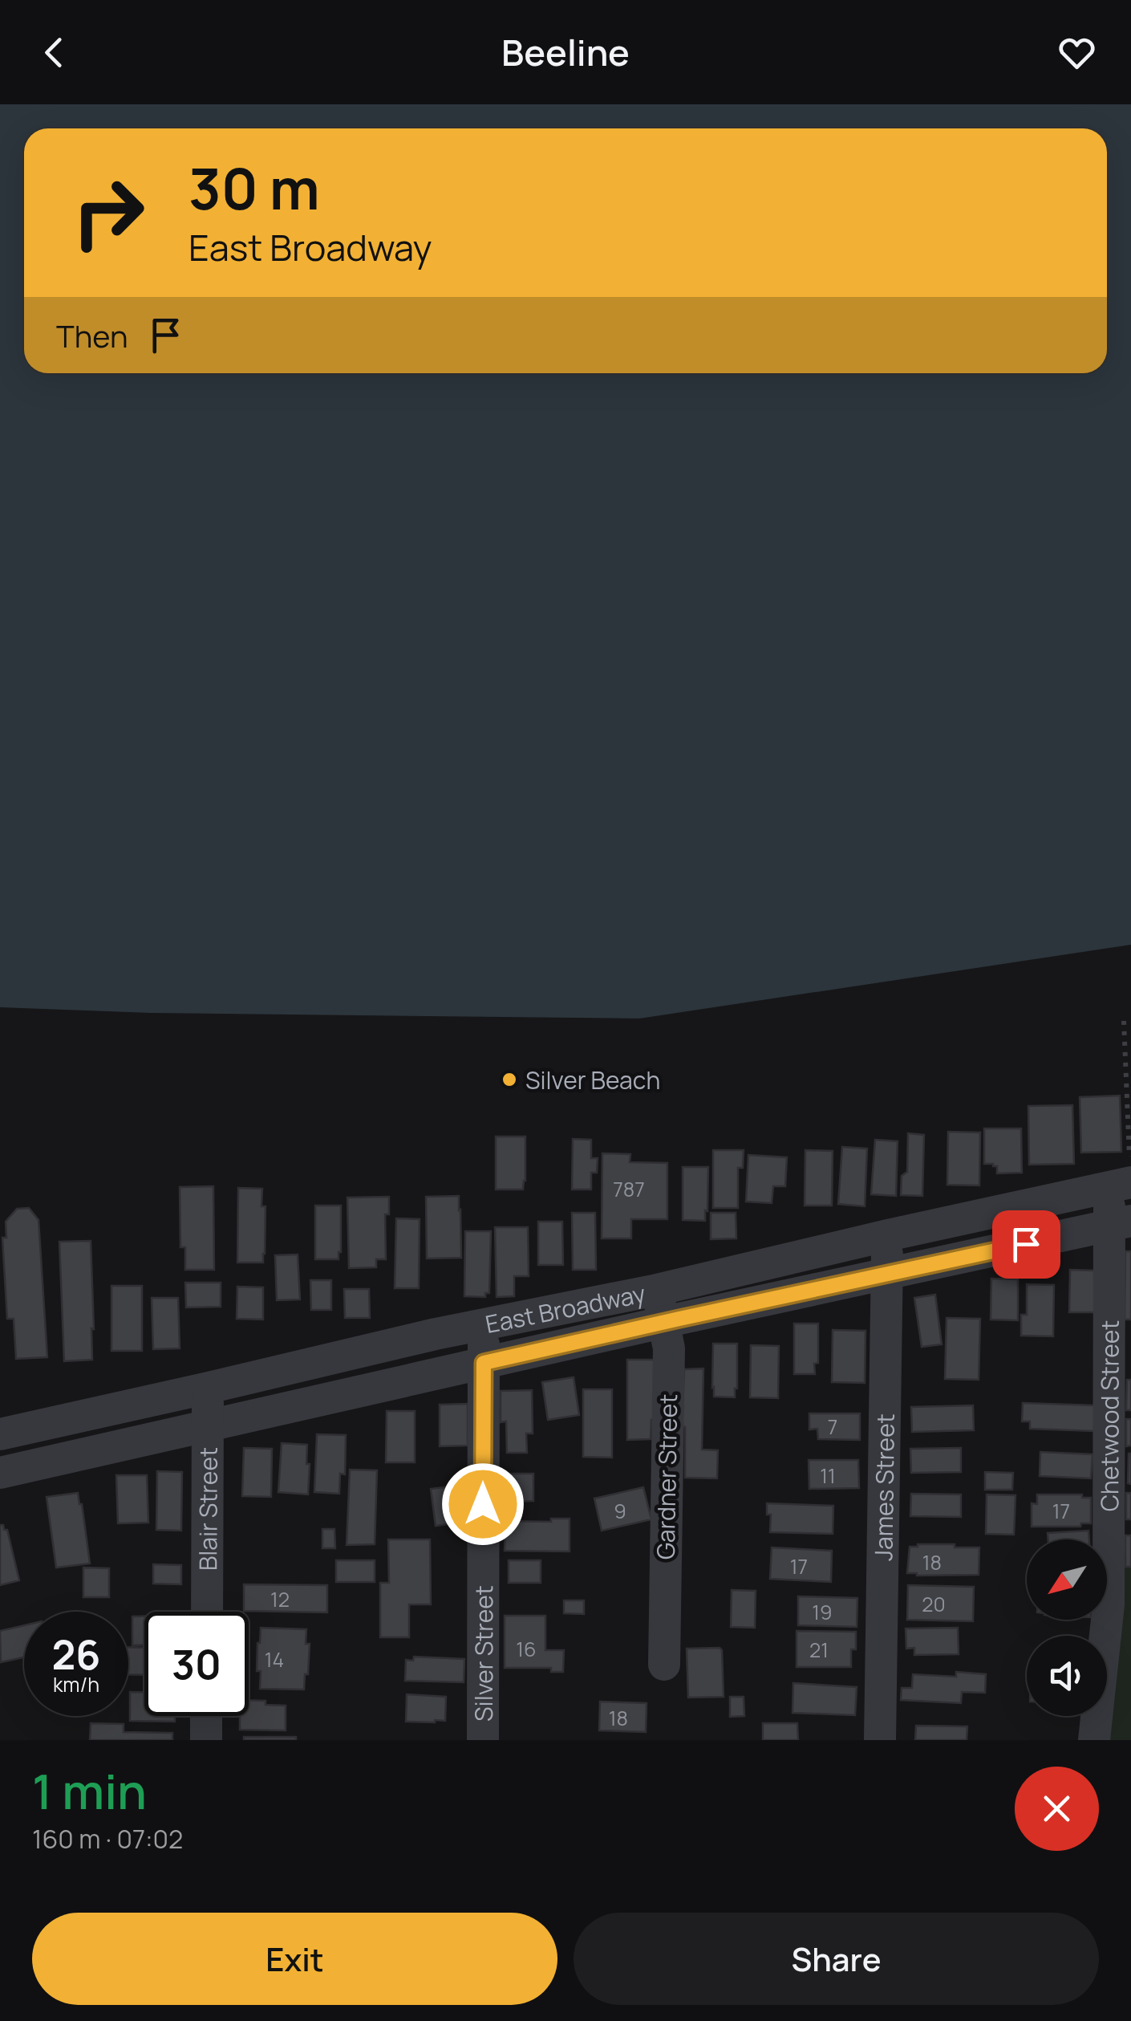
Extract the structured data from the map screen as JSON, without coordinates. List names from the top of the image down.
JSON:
{
  "streets": {
    "street": [
      "East Broadway",
      "Chetwood Street",
      "Gardner Street",
      "James Street",
      "Blair Street",
      "Silver Street"
    ]
  },
  "crossings": [
    ["East Broadway", "Chetwood Street"],
    ["East Broadway", "Gardner Street"],
    ["East Broadway", "James Street"],
    ["East Broadway", "Blair Street"],
    ["East Broadway", "Silver Street"]
  ],
  "places": ["Silver Beach"],
  "house_numbers": [
    "787",
    "7",
    "11",
    "9",
    "17",
    "18",
    "17",
    "12",
    "20",
    "19",
    "16",
    "21",
    "14",
    "18"
  ],
  "north": "bottom left",
  "page": {
    "header": "Beeline",
    "turn": ["30 m", "East Broadway"],
    "then": "Then",
    "speed": "26 km/h",
    "limit": "30",
    "heading": ["1 min", "160 m · 07:02"],
    "buttons": ["Exit", "Share"]
  }
}
